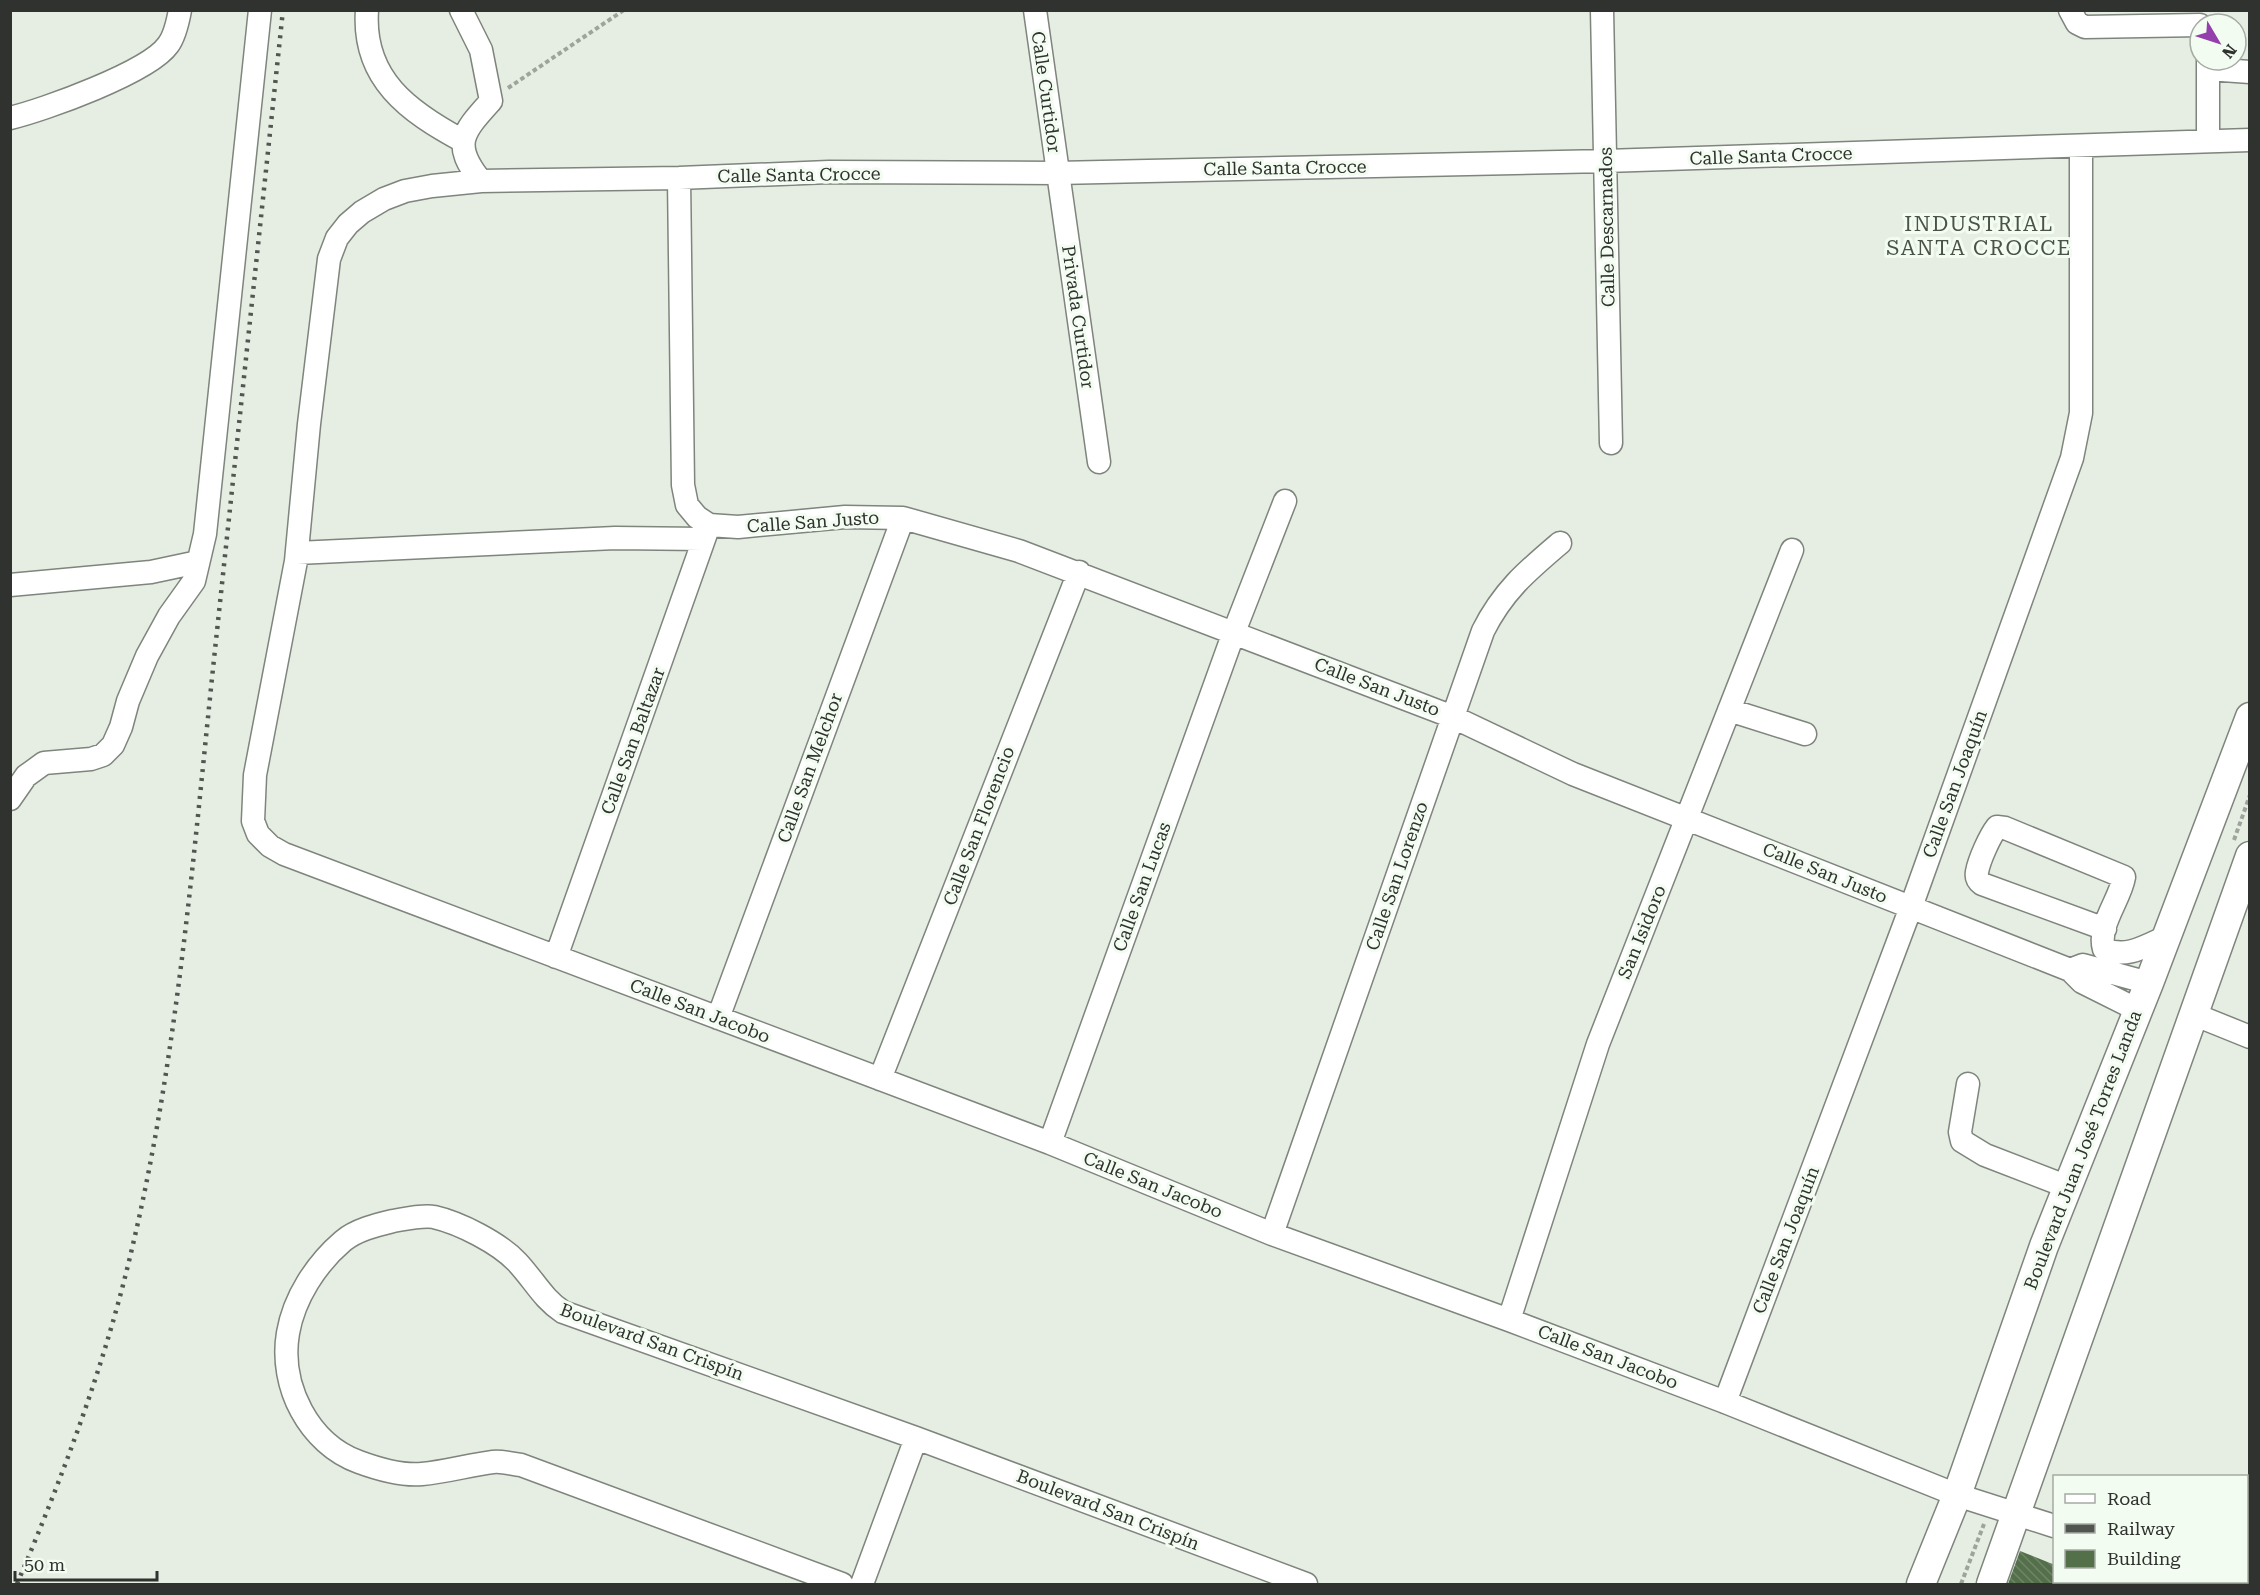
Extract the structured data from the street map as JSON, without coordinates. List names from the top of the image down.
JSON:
{
  "streets": {
    "main road": ["Boulevard Juan José Torres Landa"],
    "street": [
      "Calle Curtidor",
      "Calle Santa Crocce",
      "Calle Descarnados",
      "Privada Curtidor",
      "Calle San Justo",
      "Calle San Baltazar",
      "Calle San Melchor",
      "Calle San Joaquín",
      "Calle San Florencio",
      "Calle San Lorenzo",
      "Calle San Lucas",
      "San Isidoro",
      "Calle San Jacobo",
      "Boulevard San Crispín"
    ]
  },
  "crossings": [
    ["Calle Curtidor", "Calle Santa Crocce"],
    ["Calle Curtidor", "Privada Curtidor"],
    ["Calle Santa Crocce", "Calle Descarnados"],
    ["Calle Santa Crocce", "Privada Curtidor"],
    ["Calle Santa Crocce", "Calle San Justo"],
    ["Calle Santa Crocce", "Calle San Joaquín"],
    ["Calle Santa Crocce", "Calle San Jacobo"],
    ["Calle San Justo", "Calle San Baltazar"],
    ["Calle San Justo", "Calle San Melchor"],
    ["Calle San Justo", "Calle San Joaquín"],
    ["Calle San Justo", "Calle San Florencio"],
    ["Calle San Justo", "Calle San Lorenzo"],
    ["Calle San Justo", "Calle San Lucas"],
    ["Calle San Justo", "San Isidoro"],
    ["Calle San Justo", "Calle San Jacobo"],
    ["Calle San Justo", "Boulevard Juan José Torres Landa"],
    ["Calle San Baltazar", "Calle San Jacobo"],
    ["Calle San Melchor", "Calle San Jacobo"],
    ["Calle San Joaquín", "Calle San Jacobo"],
    ["Calle San Florencio", "Calle San Jacobo"],
    ["Calle San Lorenzo", "Calle San Jacobo"],
    ["Calle San Lucas", "Calle San Jacobo"],
    ["San Isidoro", "Calle San Jacobo"],
    ["Calle San Jacobo", "Boulevard Juan José Torres Landa"]
  ],
  "districts": ["INDUSTRIAL SANTA CROCCE"],
  "legend": ["Road", "Railway", "Building"],
  "scale_bar": "50 m",
  "north": "bottom right"
}
